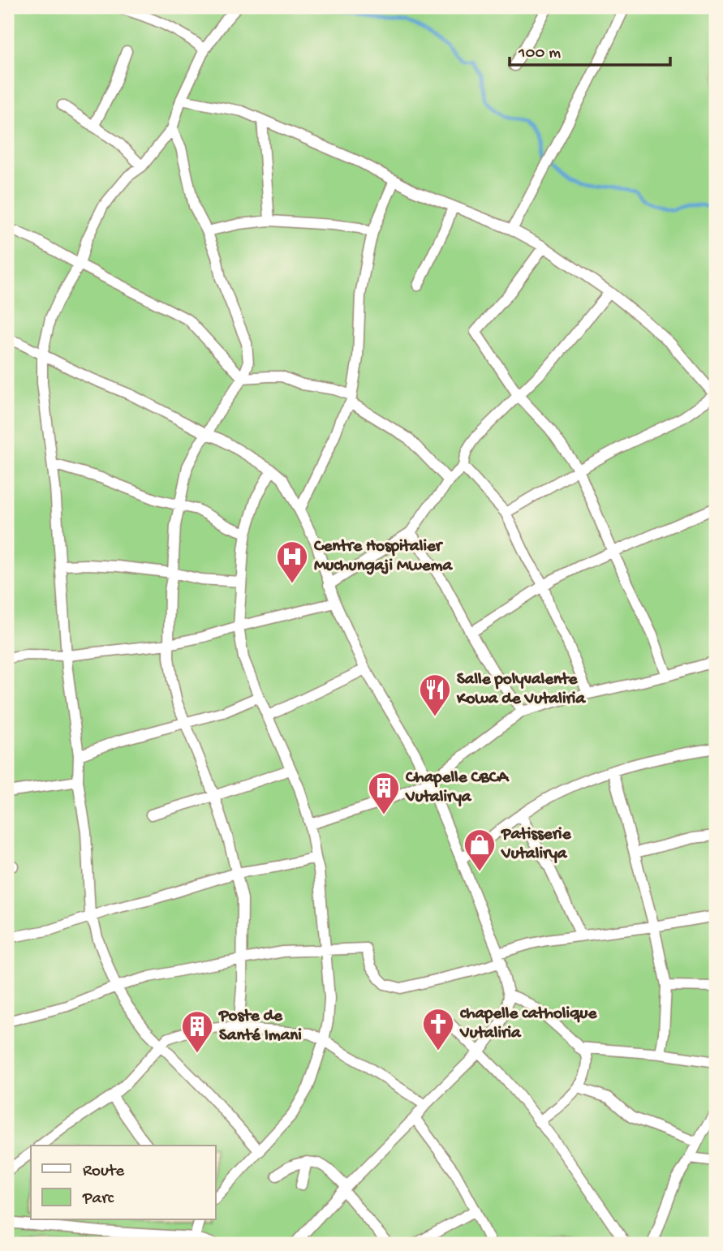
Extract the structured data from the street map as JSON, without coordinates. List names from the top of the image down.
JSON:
{
  "places": {
    "hospital": ["Centre Hospitalier Muchungaji Mwema"],
    "restaurant": ["Salle polyvalente Kowa de Vutaliria"],
    "building": ["Chapelle CBCA Vutalirya", "Poste de Santé Imani"],
    "shop": ["Patisserie Vutalirya"],
    "church": ["chapelle catholique Vutaliria"]
  },
  "legend": ["Route", "Parc"],
  "scale_bar": "100 m"
}
